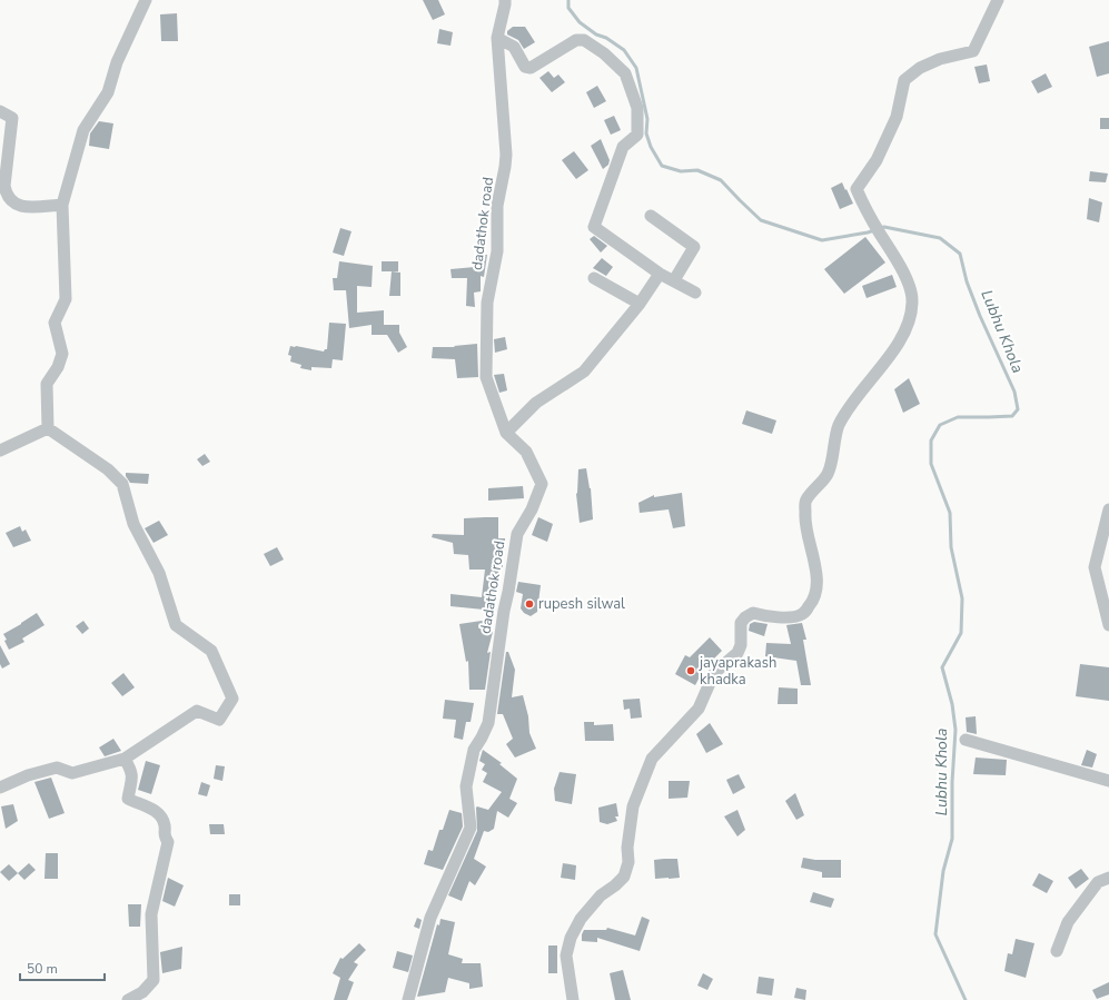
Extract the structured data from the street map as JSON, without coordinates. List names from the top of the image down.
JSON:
{
  "streets": {
    "street": ["dadathok road"]
  },
  "water": ["Lubhu Khola"],
  "places": ["rupesh silwal", "jayaprakash khadka"],
  "scale_bar": "50 m"
}
